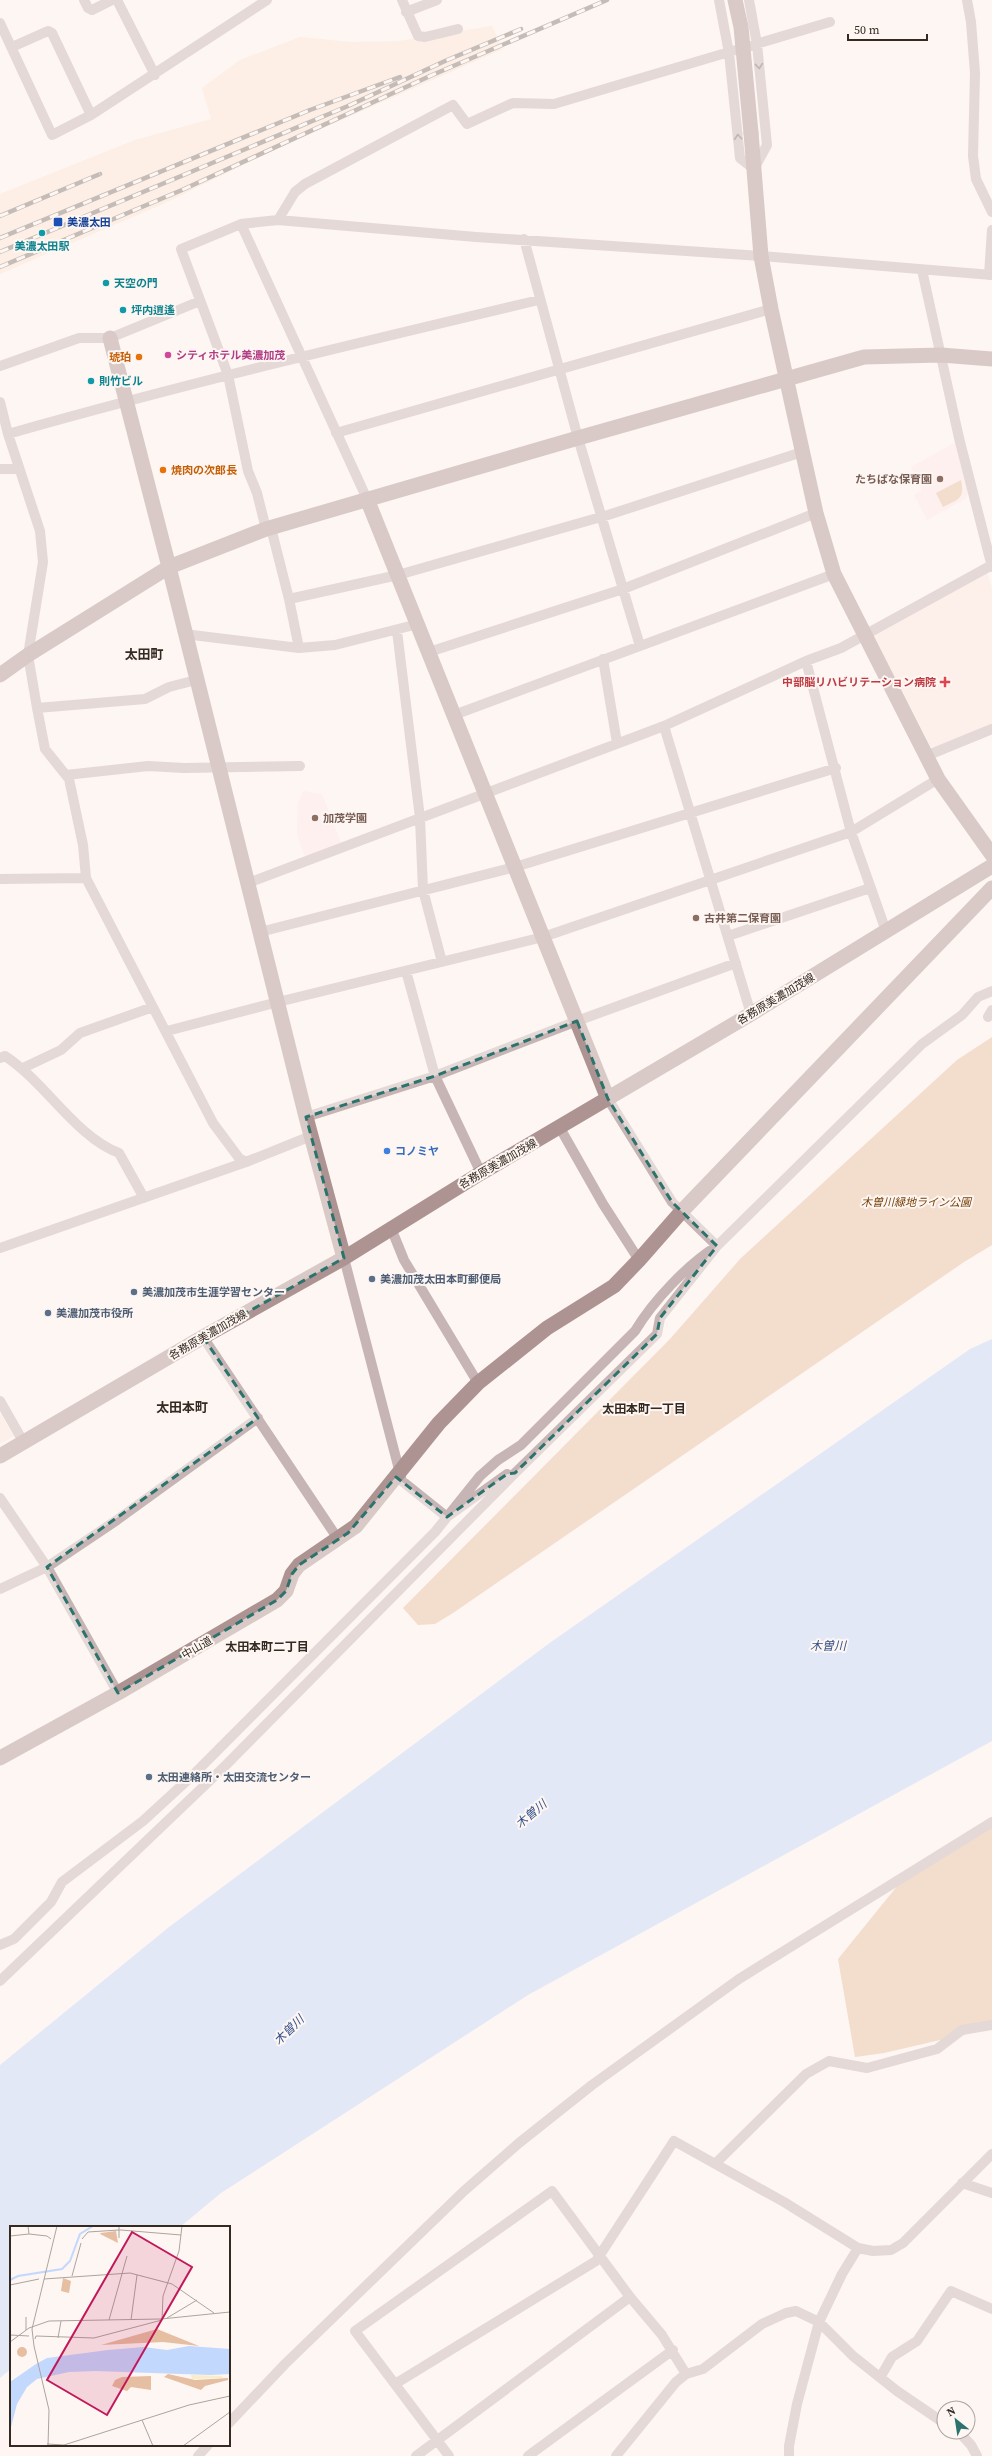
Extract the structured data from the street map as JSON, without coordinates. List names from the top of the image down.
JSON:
{
  "streets": {
    "street": ["各務原美濃加茂線", "中山道"]
  },
  "districts": [
    "太田町",
    "太田本町",
    "太田本町一丁目",
    "太田本町二丁目"
  ],
  "water": ["木曽川"],
  "parks": ["木曽川緑地ライン公園"],
  "places": {
    "transit": ["美濃太田"],
    "other": [
      "美濃太田駅",
      "天空の門",
      "坪内逍遙",
      "シティホテル美濃加茂",
      "琥珀",
      "則竹ビル",
      "焼肉の次郎長",
      "たちばな保育園",
      "加茂学園",
      "古井第二保育園",
      "コノミヤ",
      "美濃加茂太田本町郵便局",
      "美濃加茂市生涯学習センター",
      "美濃加茂市役所",
      "太田連絡所・太田交流センター"
    ],
    "health": ["中部脳リハビリテーション病院"]
  },
  "scale_bar": "50 m",
  "north": "top left"
}
